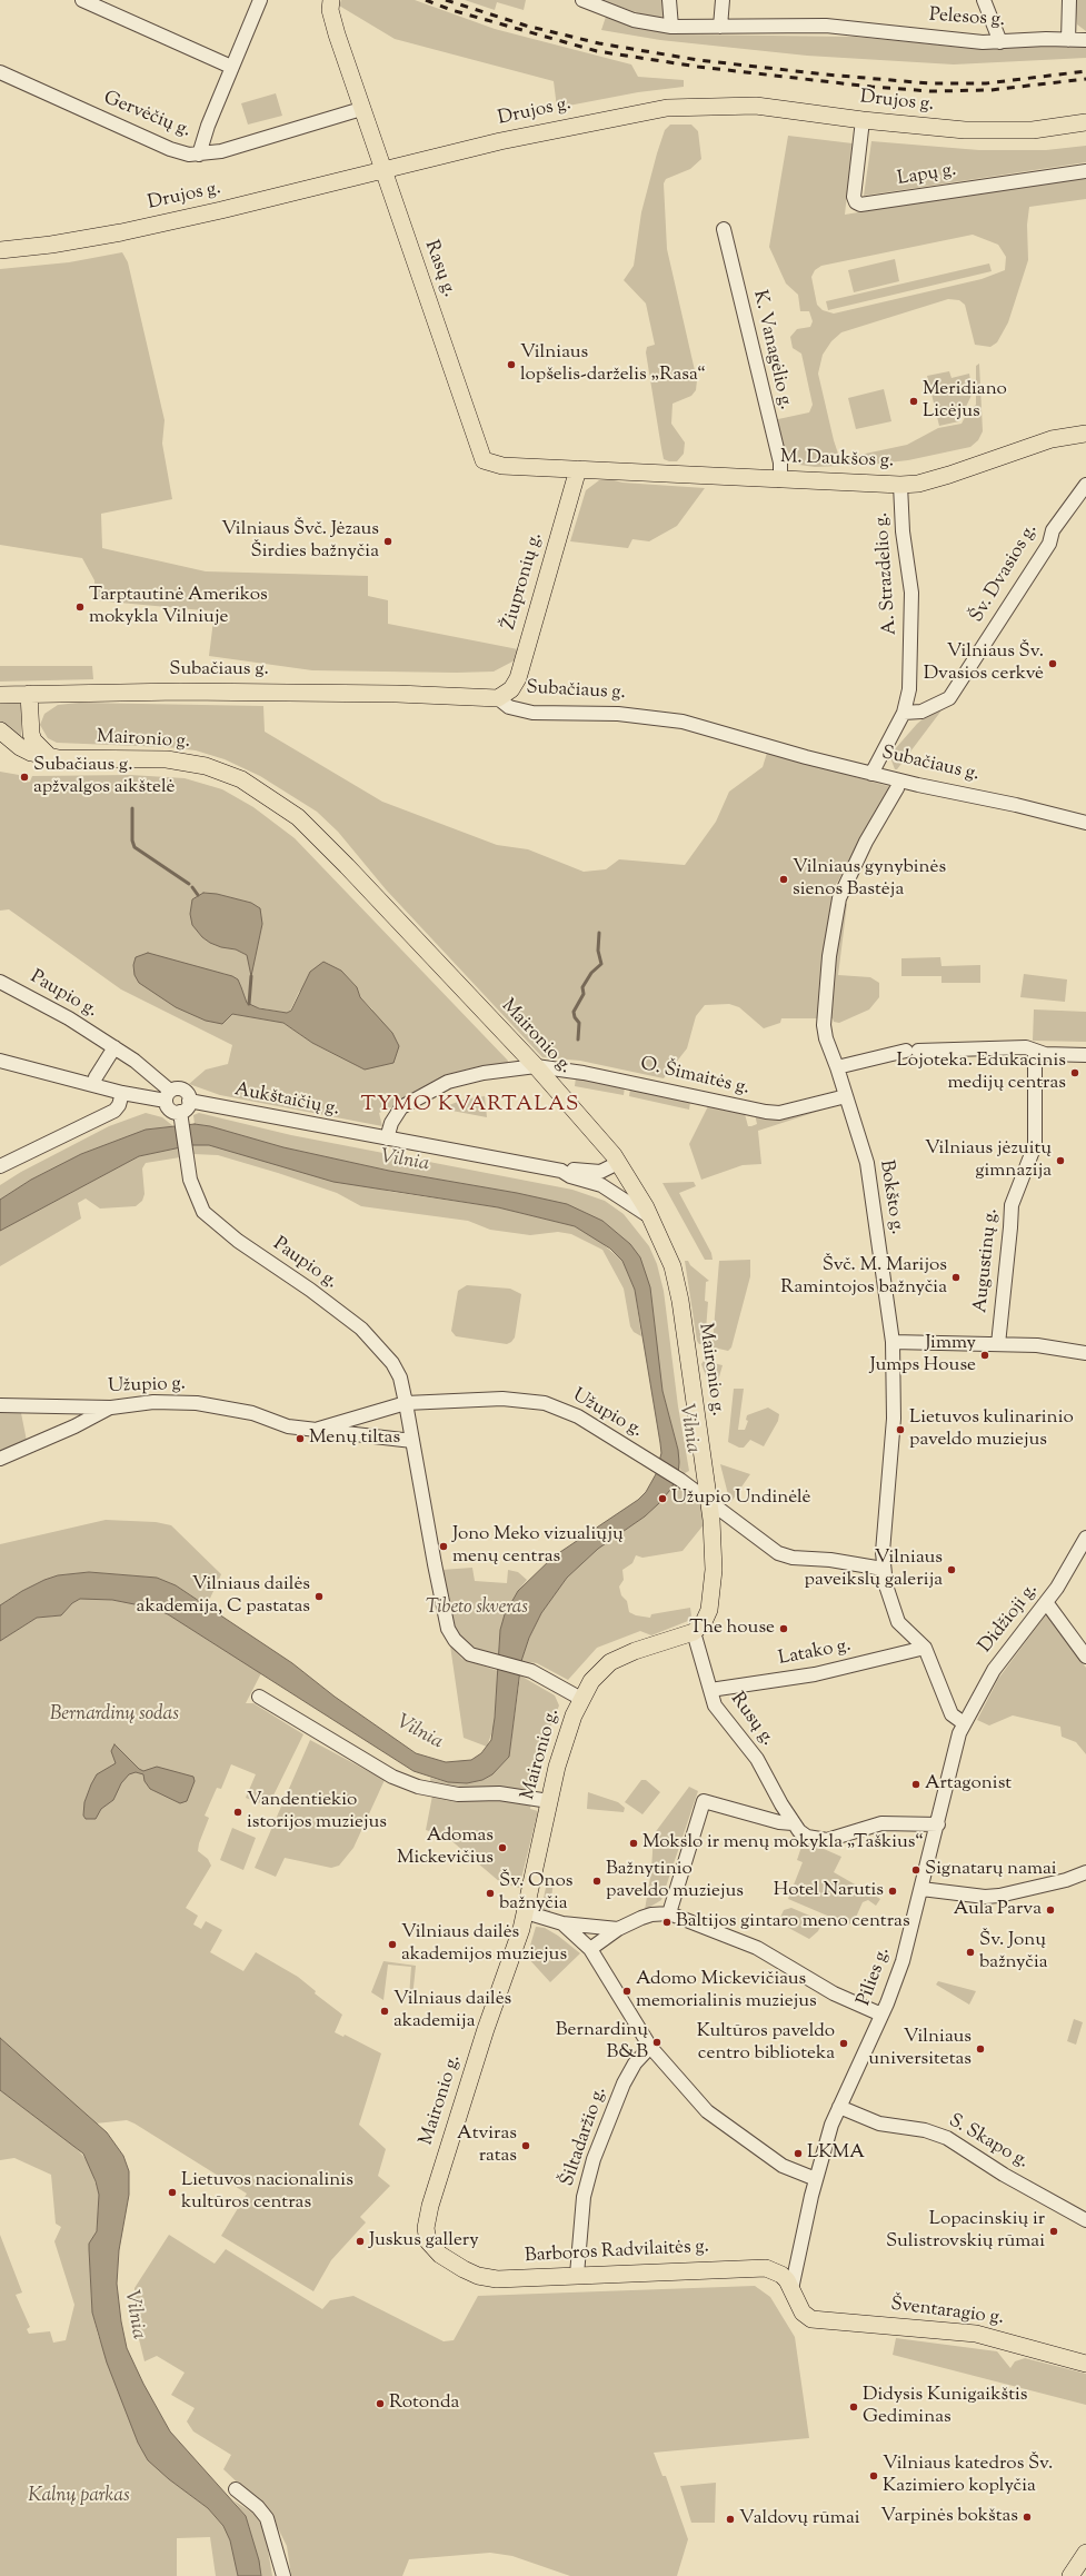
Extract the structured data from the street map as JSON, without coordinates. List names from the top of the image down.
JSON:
{
  "streets": {
    "main road": [
      "Drujos g.",
      "Rasų g.",
      "M. Daukšos g.",
      "Žiupronių g.",
      "Subačiaus g.",
      "Maironio g.",
      "Barboros Radvilaitės g.",
      "Šventaragio g."
    ],
    "street": [
      "Pelesos g.",
      "Gervėčių g.",
      "Lapų g.",
      "K. Vanagėlio g.",
      "A. Strazdelio g.",
      "Šv. Dvasios g.",
      "Paupio g.",
      "O. Šimaitės g.",
      "Aukštaičių g.",
      "Bokšto g.",
      "Augustinų g.",
      "Užupio g.",
      "Didžioji g.",
      "Latako g.",
      "Rusų g.",
      "Pilies g.",
      "Šiltadaržio g.",
      "S. Skapo g."
    ]
  },
  "crossings": [
    ["Drujos g.", "Lapų g."],
    ["Drujos g.", "Rasų g."],
    ["Gervėčių g.", "Rasų g."],
    ["Rasų g.", "M. Daukšos g."],
    ["Rasų g.", "Žiupronių g."],
    ["K. Vanagėlio g.", "M. Daukšos g."],
    ["M. Daukšos g.", "A. Strazdelio g."],
    ["M. Daukšos g.", "Žiupronių g."],
    ["A. Strazdelio g.", "Šv. Dvasios g."],
    ["Žiupronių g.", "Subačiaus g."],
    ["Subačiaus g.", "Bokšto g."],
    ["Maironio g.", "O. Šimaitės g."],
    ["Maironio g.", "Aukštaičių g."],
    ["Maironio g.", "Užupio g."],
    ["Maironio g.", "Rusų g."],
    ["Maironio g.", "Barboros Radvilaitės g."],
    ["Paupio g.", "Aukštaičių g."],
    ["Paupio g.", "Užupio g."],
    ["O. Šimaitės g.", "Aukštaičių g."],
    ["O. Šimaitės g.", "Bokšto g."],
    ["Bokšto g.", "Didžioji g."],
    ["Bokšto g.", "Latako g."],
    ["Bokšto g.", "Pilies g."],
    ["Didžioji g.", "Pilies g."],
    ["Latako g.", "Rusų g."],
    ["Pilies g.", "S. Skapo g."],
    ["Pilies g.", "Barboros Radvilaitės g."],
    ["Šiltadaržio g.", "Barboros Radvilaitės g."],
    ["Barboros Radvilaitės g.", "Šventaragio g."]
  ],
  "districts": ["TYMO KVARTALAS"],
  "water": ["Vilnia"],
  "parks": ["Tibeto skveras", "Bernardinų sodas", "Kalnų parkas"],
  "places": [
    "Vilniaus lopšelis-darželis „Rasa“",
    "Meridiano Licėjus",
    "Vilniaus Švč. Jėzaus Širdies bažnyčia",
    "Tarptautinė Amerikos mokykla Vilniuje",
    "Vilniaus Šv. Dvasios cerkvė",
    "Subačiaus g. apžvalgos aikštelė",
    "Vilniaus gynybinės sienos Bastėja",
    "Lojoteka. Edukacinis medijų centras",
    "Vilniaus jėzuitų gimnazija",
    "Švč. M. Marijos Ramintojos bažnyčia",
    "Jimmy Jumps House",
    "Lietuvos kulinarinio paveldo muziejus",
    "Menų tiltas",
    "Užupio Undinėlė",
    "Jono Meko vizualiųjų menų centras",
    "Vilniaus paveikslų galerija",
    "Vilniaus dailės akademija, C pastatas",
    "The house",
    "Artagonist",
    "Vandentiekio istorijos muziejus",
    "Mokslo ir menų mokykla „Taškius“",
    "Adomas Mickevičius",
    "Signatarų namai",
    "Bažnytinio paveldo muziejus",
    "Hotel Narutis",
    "Šv. Onos bažnyčia",
    "Aula Parva",
    "Baltijos gintaro meno centras",
    "Vilniaus dailės akademijos muziejus",
    "Šv. Jonų bažnyčia",
    "Adomo Mickevičiaus memorialinis muziejus",
    "Vilniaus dailės akademija",
    "Bernardinų B&B",
    "Kultūros paveldo centro biblioteka",
    "Vilniaus universitetas",
    "Atviras ratas",
    "LKMA",
    "Lietuvos nacionalinis kultūros centras",
    "Lopacinskių ir Sulistrovskių rūmai",
    "Juskus gallery",
    "Rotonda",
    "Didysis Kunigaikštis Gediminas",
    "Vilniaus katedros Šv. Kazimiero koplyčia",
    "Varpinės bokštas",
    "Valdovų rūmai"
  ]
}
